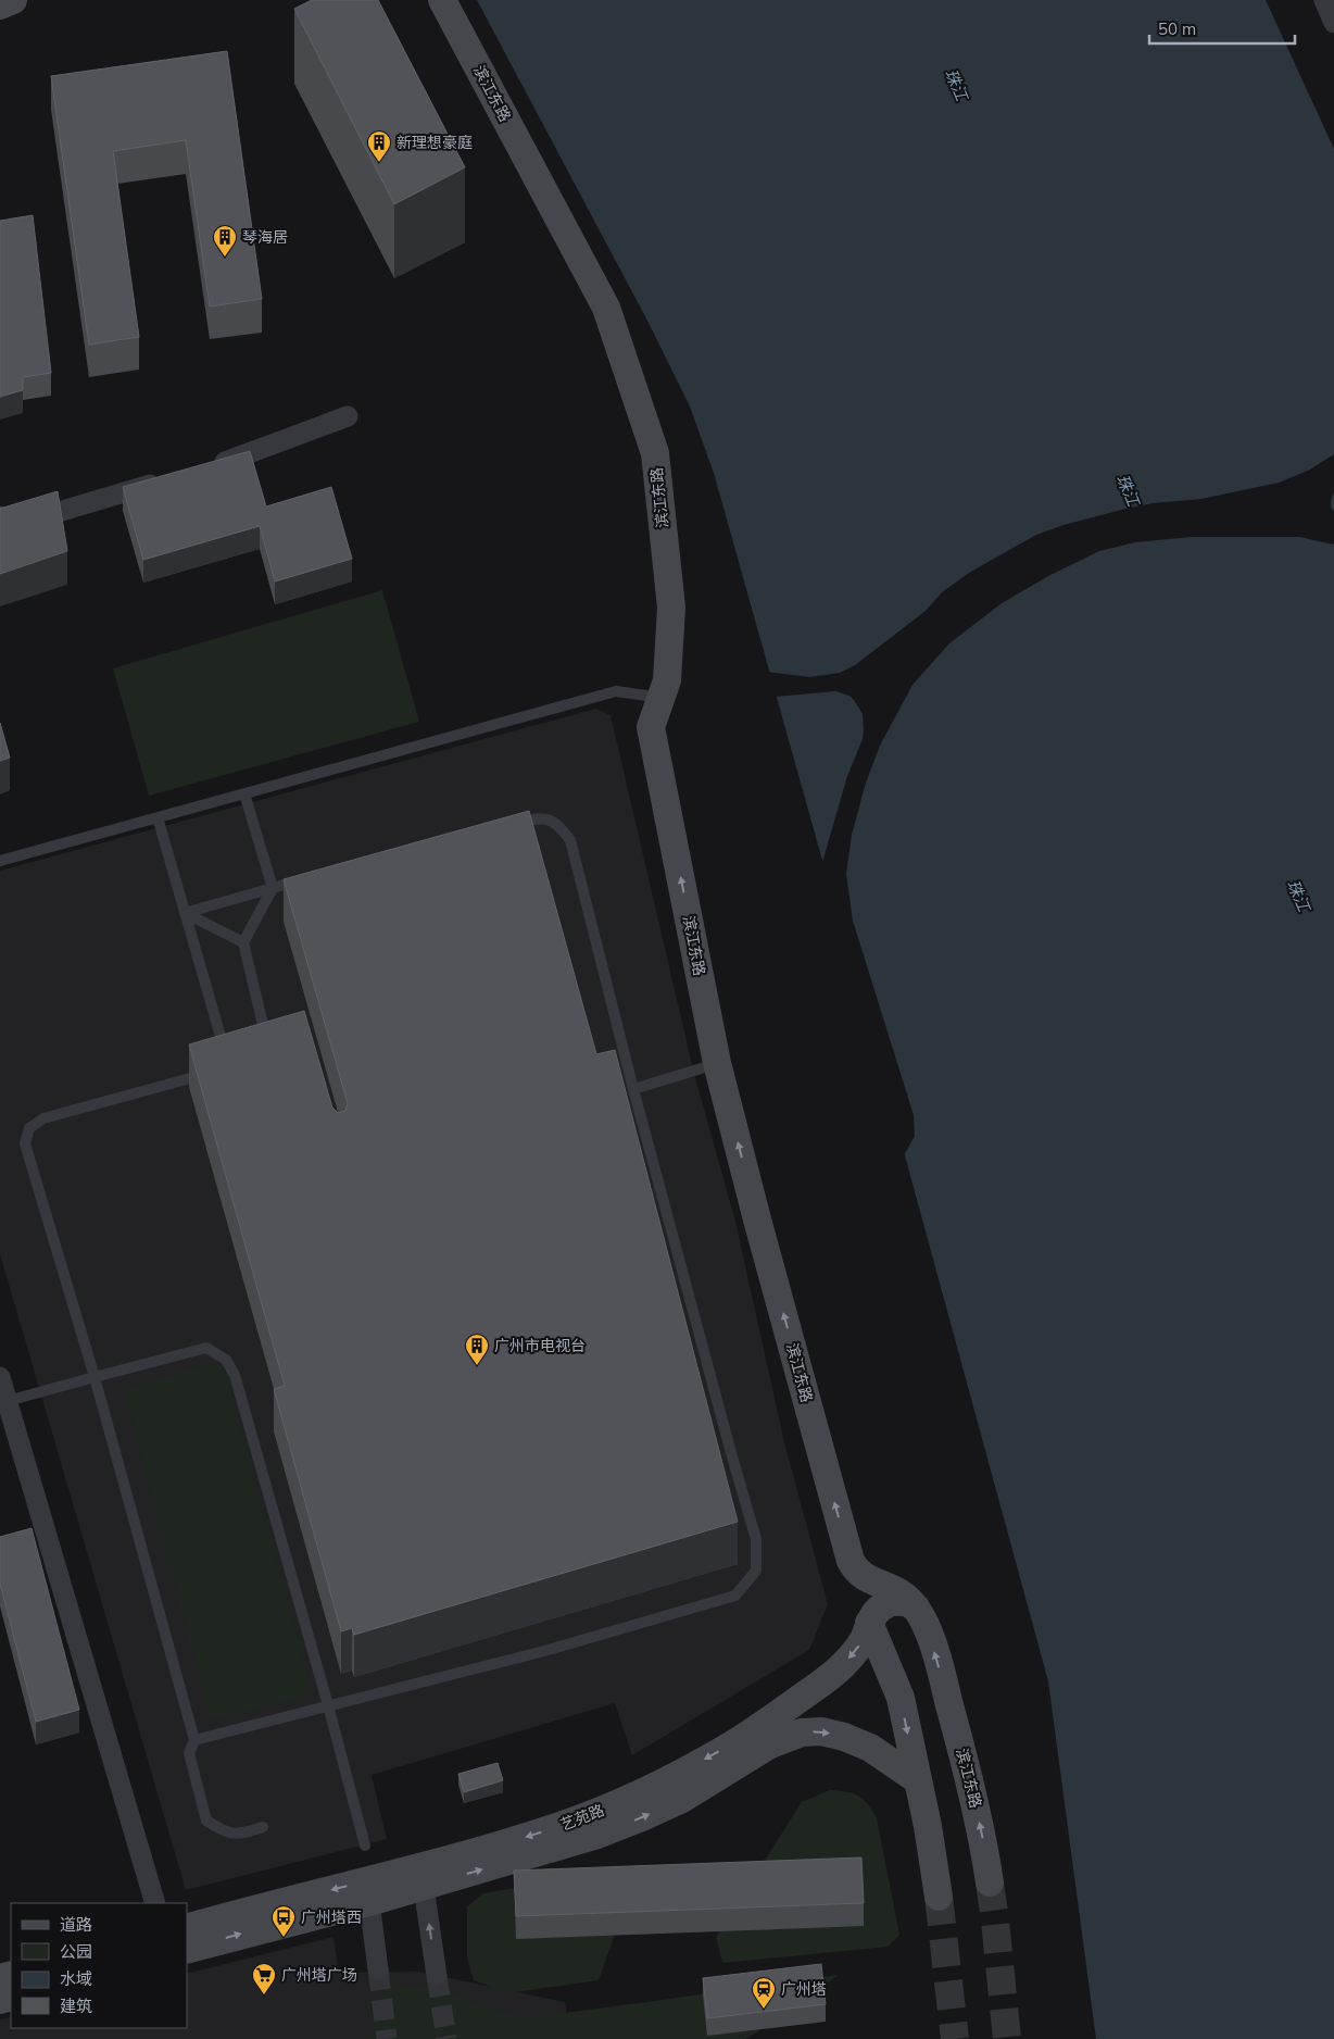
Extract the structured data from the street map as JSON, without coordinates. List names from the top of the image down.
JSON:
{
  "streets": {
    "street": ["滨江东路", "艺苑路"]
  },
  "crossings": [
    ["滨江东路", "艺苑路"]
  ],
  "one_way": ["滨江东路"],
  "water": ["珠江"],
  "places": {
    "building": ["新理想豪庭", "琴海居", "广州市电视台"],
    "bus stop": ["广州塔西"],
    "supermarket": ["广州塔广场"],
    "station": ["广州塔"]
  },
  "legend": [
    "道路",
    "公园",
    "水域",
    "建筑"
  ],
  "scale_bar": "50 m"
}
